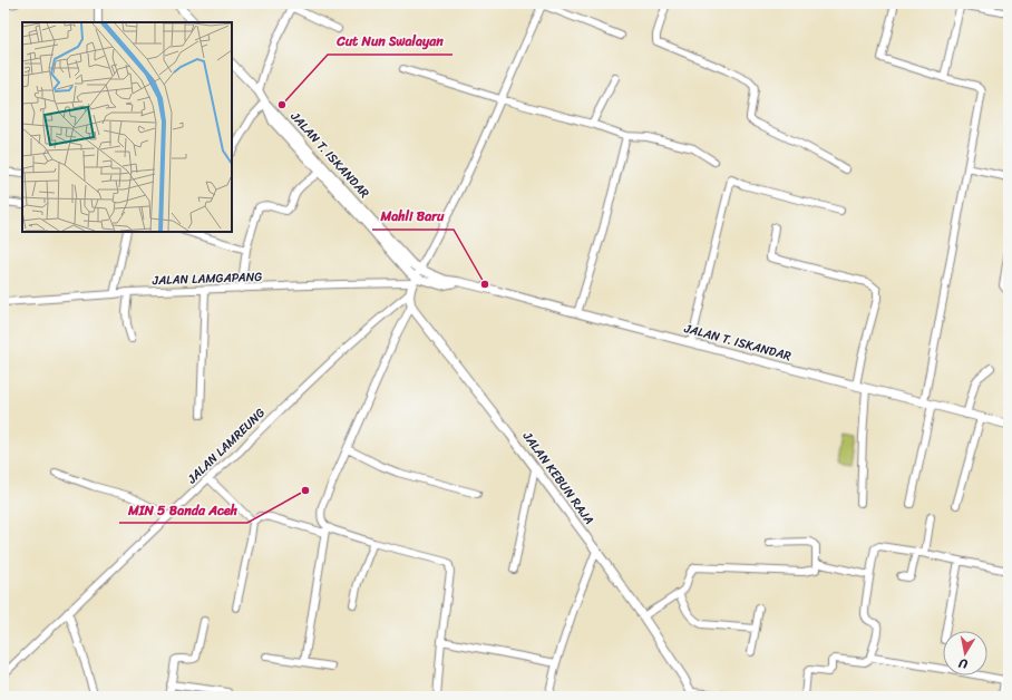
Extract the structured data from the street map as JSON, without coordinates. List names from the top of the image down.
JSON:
{
  "streets": {
    "street": [
      "JALAN T. ISKANDAR",
      "JALAN LAMGAPANG",
      "JALAN LAMREUNG",
      "JALAN KEBUN RAJA"
    ]
  },
  "crossings": [
    ["JALAN T. ISKANDAR", "JALAN LAMGAPANG"]
  ],
  "places": ["Cut Nun Swalayan", "Mahli Baru", "MIN 5 Banda Aceh"],
  "north": "bottom"
}
